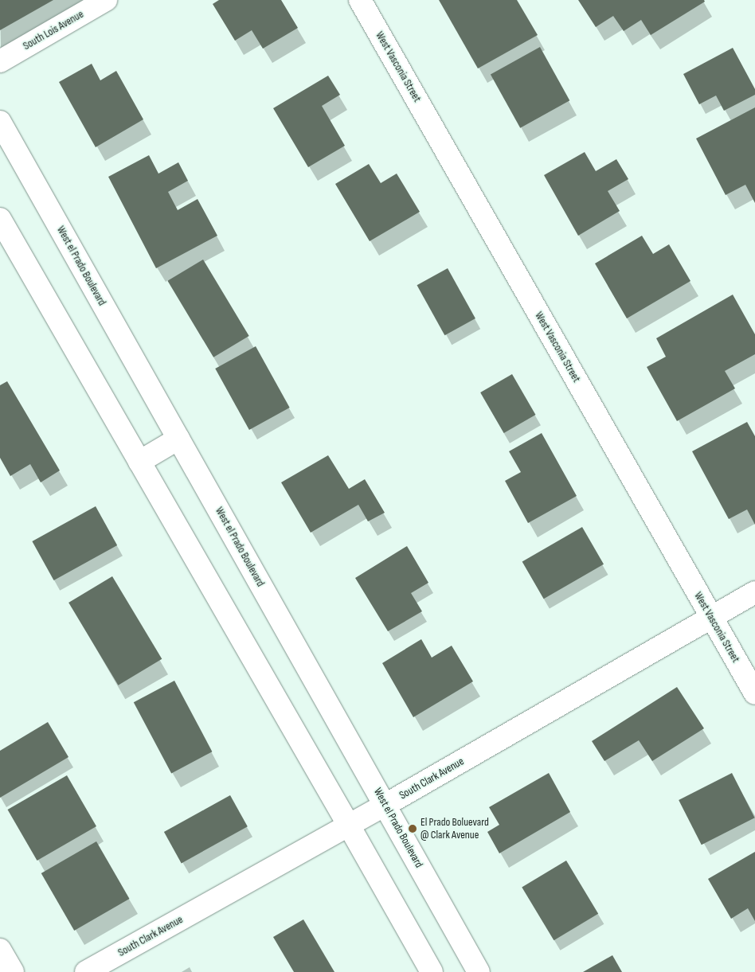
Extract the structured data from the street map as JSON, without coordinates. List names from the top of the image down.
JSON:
{
  "streets": {
    "street": [
      "South Lois Avenue",
      "West Vasconia Street",
      "West el Prado Boulevard",
      "South Clark Avenue"
    ]
  },
  "crossings": [
    ["West Vasconia Street", "South Clark Avenue"],
    ["West el Prado Boulevard", "South Clark Avenue"]
  ],
  "places": ["El Prado Boluevard @ Clark Avenue"]
}
